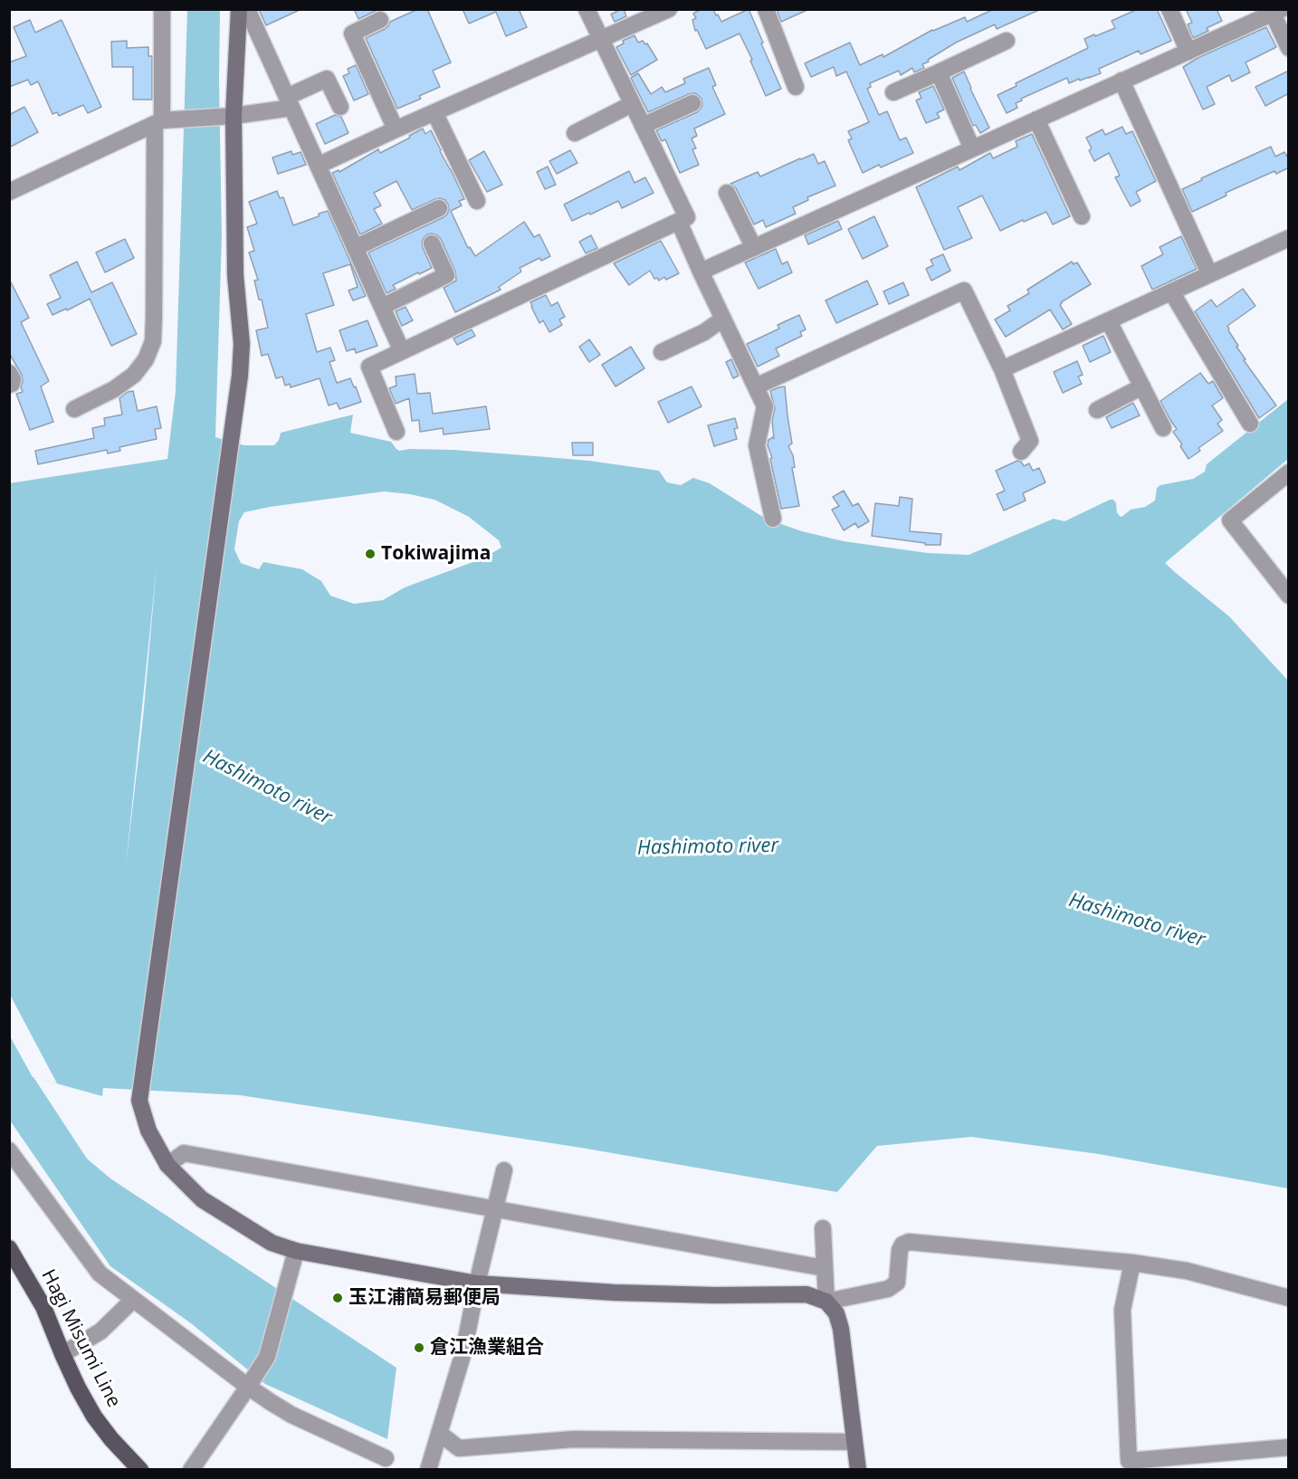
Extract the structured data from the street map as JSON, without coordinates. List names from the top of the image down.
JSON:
{
  "streets": {
    "main road": ["Hagi Misumi Line"]
  },
  "water": ["Hashimoto river"],
  "places": ["Tokiwajima", "玉江浦簡易郵便局", "倉江漁業組合"]
}
